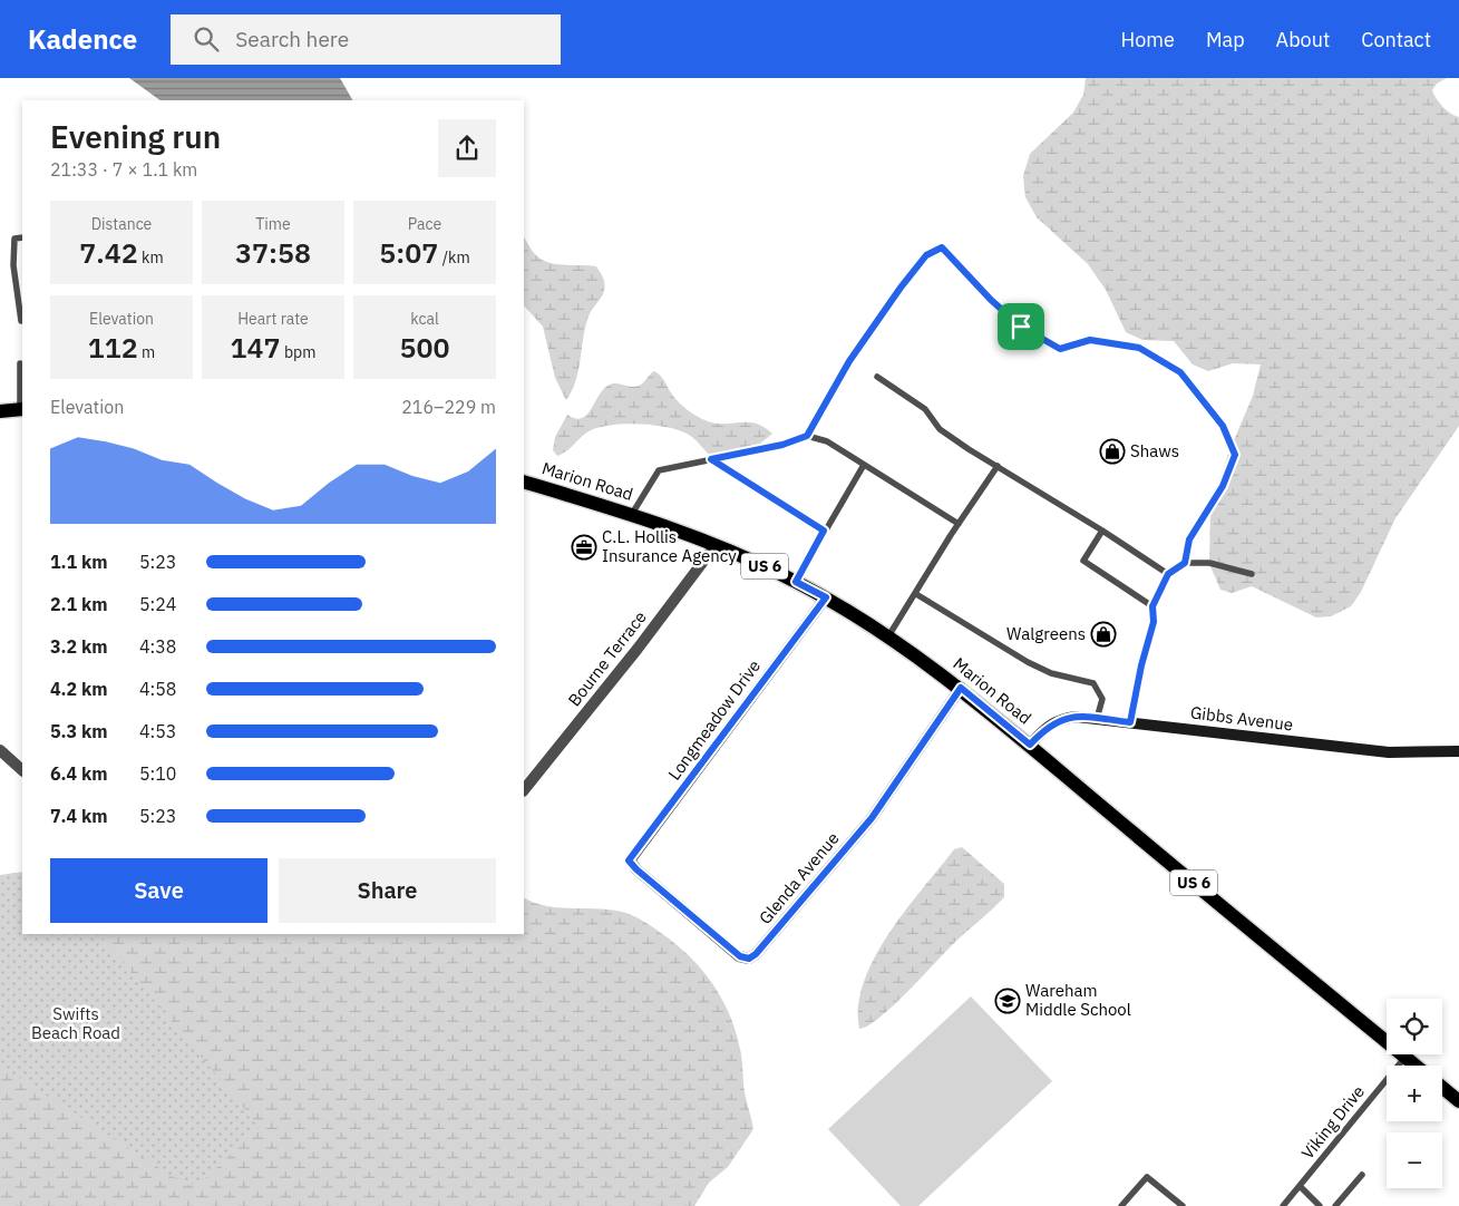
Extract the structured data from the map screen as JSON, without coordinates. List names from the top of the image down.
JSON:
{
  "streets": {
    "main road": ["Marion Road", "US 6", "Gibbs Avenue"],
    "street": ["Bourne Terrace", "Longmeadow Drive", "Glenda Avenue"],
    "lane": ["Viking Drive"]
  },
  "crossings": [
    ["Marion Road", "Bourne Terrace"],
    ["Marion Road", "Gibbs Avenue"],
    ["Marion Road", "Longmeadow Drive"],
    ["Marion Road", "Glenda Avenue"],
    ["Marion Road", "Viking Drive"],
    ["Longmeadow Drive", "Glenda Avenue"]
  ],
  "parks": ["Swifts Beach Road"],
  "places": {
    "shop": ["Shaws", "Walgreens"],
    "office": ["C.L. Hollis Insurance Agency"],
    "school or university": ["Wareham Middle School"]
  },
  "page": {
    "header": "Kadence",
    "search": "Search here",
    "nav": [
      "Home",
      "Map",
      "About",
      "Contact"
    ],
    "heading": ["Evening run", "21:33 · 7 × 1.1 km"],
    "stats": [
      ["Distance", "7.42 km"],
      ["Time", "37:58"],
      ["Pace", "5:07 /km"],
      ["Elevation", "112 m"],
      ["Heart rate", "147 bpm"],
      ["kcal", "500"]
    ],
    "chart": ["Elevation", "216–229 m"],
    "list": [
      {
        "name": "1.1 km",
        "note": "5:23"
      },
      {
        "name": "2.1 km",
        "note": "5:24"
      },
      {
        "name": "3.2 km",
        "note": "4:38"
      },
      {
        "name": "4.2 km",
        "note": "4:58"
      },
      {
        "name": "5.3 km",
        "note": "4:53"
      },
      {
        "name": "6.4 km",
        "note": "5:10"
      },
      {
        "name": "7.4 km",
        "note": "5:23"
      }
    ],
    "buttons": ["Save", "Share"],
    "map_buttons": ["+", "−"]
  }
}
